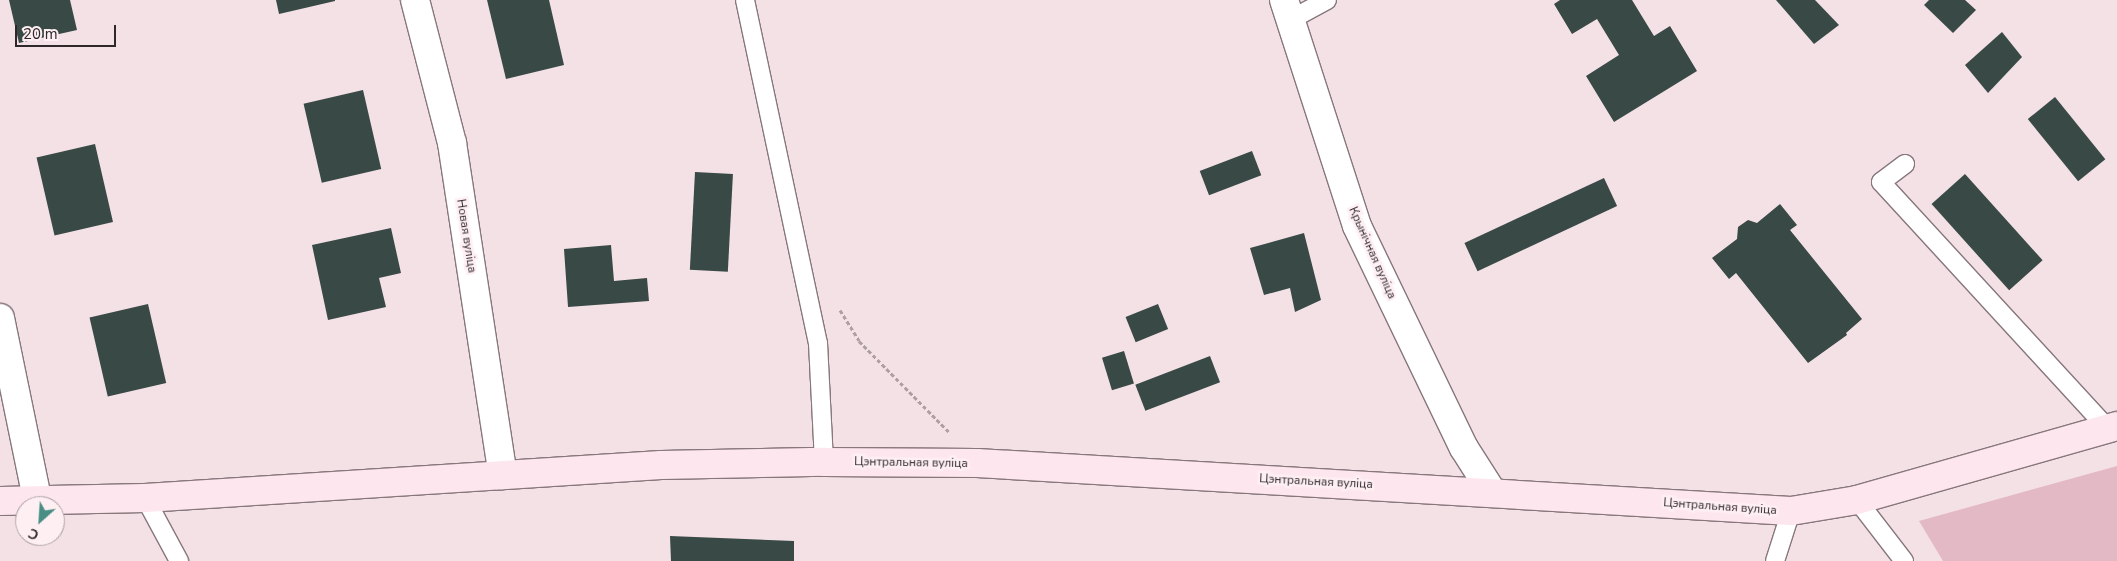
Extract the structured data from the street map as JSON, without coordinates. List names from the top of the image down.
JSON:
{
  "streets": {
    "street": ["Новая вуліца", "Крынічная вуліца", "Цэнтральная вуліца"]
  },
  "crossings": [
    ["Новая вуліца", "Цэнтральная вуліца"],
    ["Крынічная вуліца", "Цэнтральная вуліца"]
  ],
  "scale_bar": "20 m",
  "north": "bottom left"
}
